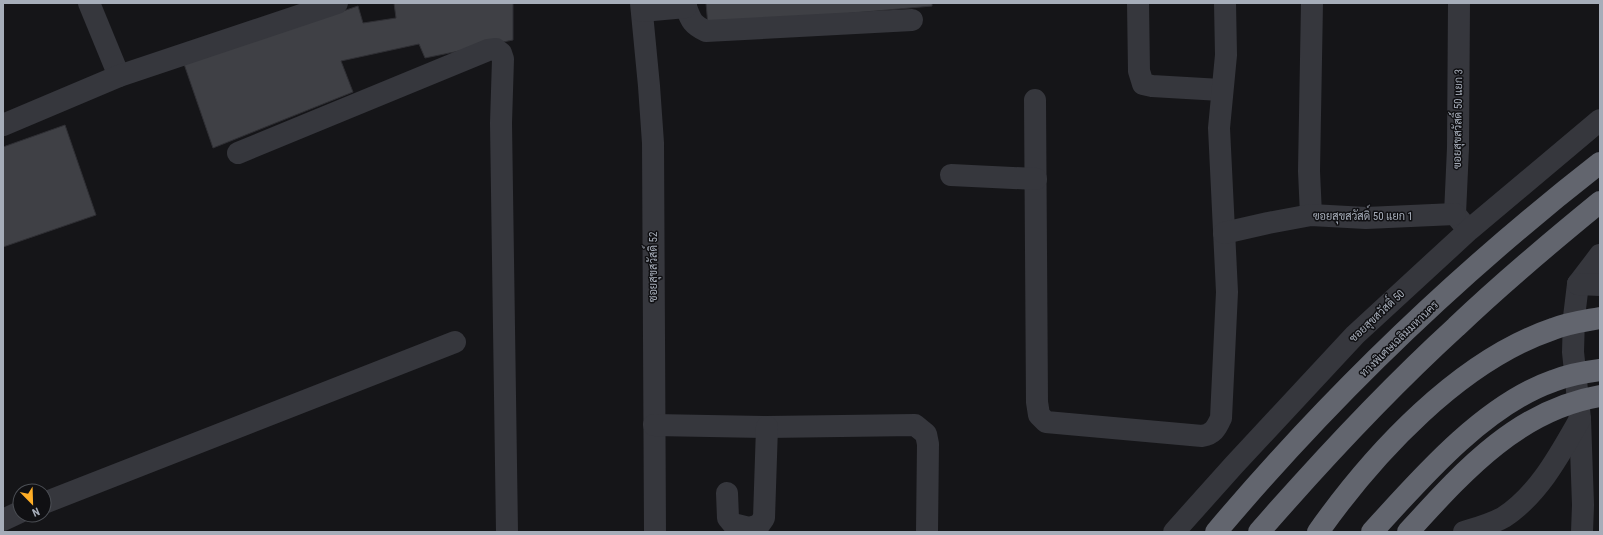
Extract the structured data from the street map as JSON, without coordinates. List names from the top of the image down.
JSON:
{
  "streets": {
    "highway": ["ทางพิเศษเฉลิมมหานคร"],
    "street": [
      "ฃอยสุขสวัสดิ์ 50 แยก 3",
      "ฃอยสุขสวัสดิ์ 50 แยก 1",
      "ซอยสุขสวัสดิ์ 52",
      "ซอยสุขสวัสดิ์ 50"
    ]
  },
  "crossings": [
    ["ฃอยสุขสวัสดิ์ 50 แยก 3", "ฃอยสุขสวัสดิ์ 50 แยก 1"],
    ["ฃอยสุขสวัสดิ์ 50 แยก 3", "ซอยสุขสวัสดิ์ 50"],
    ["ฃอยสุขสวัสดิ์ 50 แยก 1", "ซอยสุขสวัสดิ์ 50"]
  ],
  "north": "bottom right"
}
